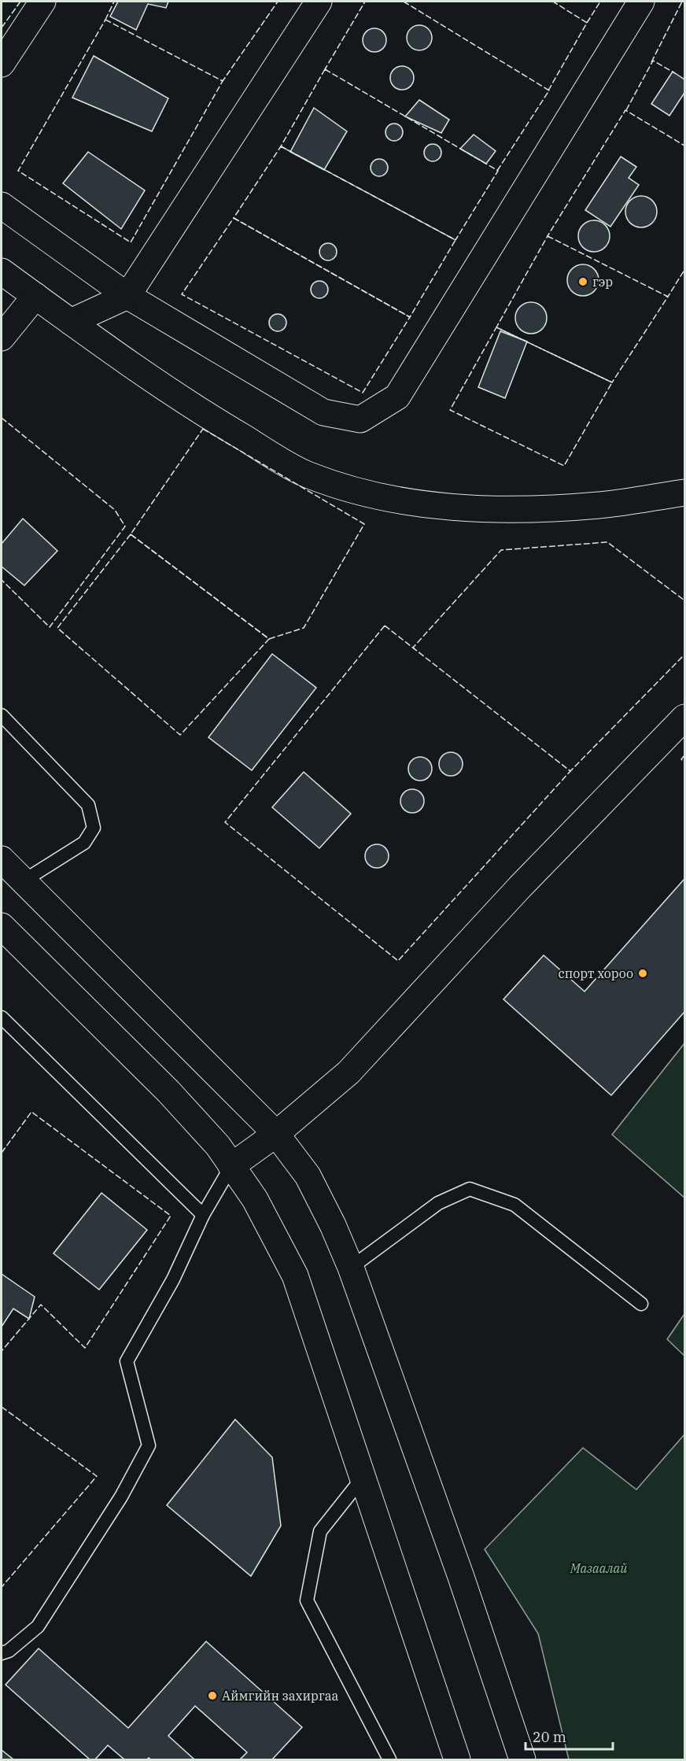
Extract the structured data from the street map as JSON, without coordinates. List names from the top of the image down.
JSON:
{
  "parks": ["Мазаалай"],
  "places": ["гэр", "спорт хороо", "Аймгийн захиргаа"],
  "scale_bar": "20 m"
}
